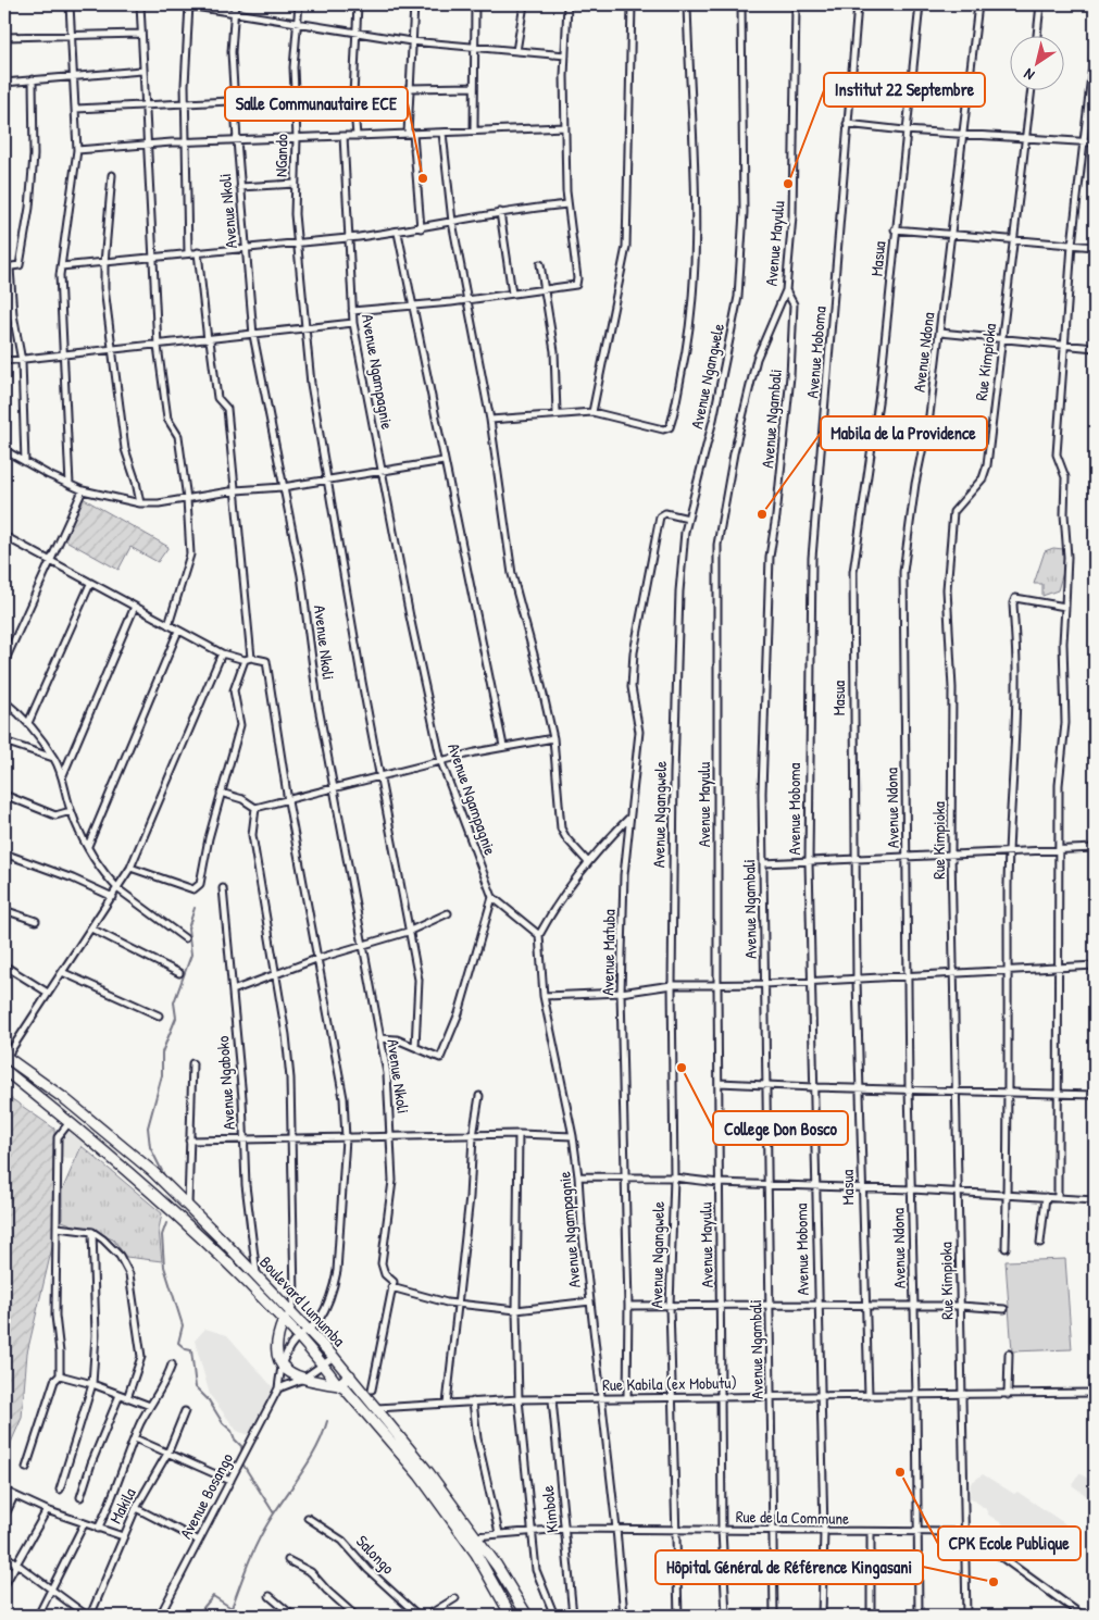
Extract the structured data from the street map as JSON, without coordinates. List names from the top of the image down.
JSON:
{
  "streets": {
    "highway": ["Boulevard Lumumba"],
    "street": [
      "NGando",
      "Avenue Nkoli",
      "Avenue Mayulu",
      "Masua",
      "Avenue Moboma",
      "Avenue Ndona",
      "Rue Kimpioka",
      "Avenue Ngampagnie",
      "Avenue Ngangwele",
      "Avenue Ngambali",
      "Avenue Matuba",
      "Avenue Ngaboko",
      "Rue Kabila (ex Mobutu)",
      "Avenue Bosango",
      "Makila",
      "Kimbole",
      "Rue de la Commune",
      "Salongo"
    ]
  },
  "crossings": [
    ["Avenue Mayulu", "Avenue Ngambali"],
    ["Avenue Mayulu", "Rue Kabila (ex Mobutu)"],
    ["Avenue Mayulu", "Rue de la Commune"],
    ["Masua", "Rue Kabila (ex Mobutu)"],
    ["Avenue Moboma", "Rue Kabila (ex Mobutu)"],
    ["Avenue Moboma", "Rue de la Commune"],
    ["Avenue Ndona", "Rue Kabila (ex Mobutu)"],
    ["Avenue Ndona", "Rue de la Commune"],
    ["Rue Kimpioka", "Rue Kabila (ex Mobutu)"],
    ["Rue Kimpioka", "Rue de la Commune"],
    ["Avenue Ngampagnie", "Rue Kabila (ex Mobutu)"],
    ["Avenue Ngampagnie", "Rue de la Commune"],
    ["Avenue Ngangwele", "Avenue Matuba"],
    ["Avenue Ngangwele", "Rue Kabila (ex Mobutu)"],
    ["Avenue Ngangwele", "Rue de la Commune"],
    ["Avenue Ngambali", "Rue Kabila (ex Mobutu)"],
    ["Avenue Ngambali", "Rue de la Commune"],
    ["Avenue Matuba", "Rue Kabila (ex Mobutu)"],
    ["Avenue Ngaboko", "Boulevard Lumumba"],
    ["Boulevard Lumumba", "Rue Kabila (ex Mobutu)"],
    ["Boulevard Lumumba", "Avenue Bosango"],
    ["Boulevard Lumumba", "Rue de la Commune"],
    ["Rue Kabila (ex Mobutu)", "Kimbole"],
    ["Kimbole", "Rue de la Commune"]
  ],
  "places": [
    "Salle Communautaire ECE",
    "Institut 22 Septembre",
    "Mabila de la Providence",
    "College Don Bosco",
    "CPK Ecole Publique",
    "Hôpital Général de Référence Kingasani"
  ],
  "north": "bottom left"
}
